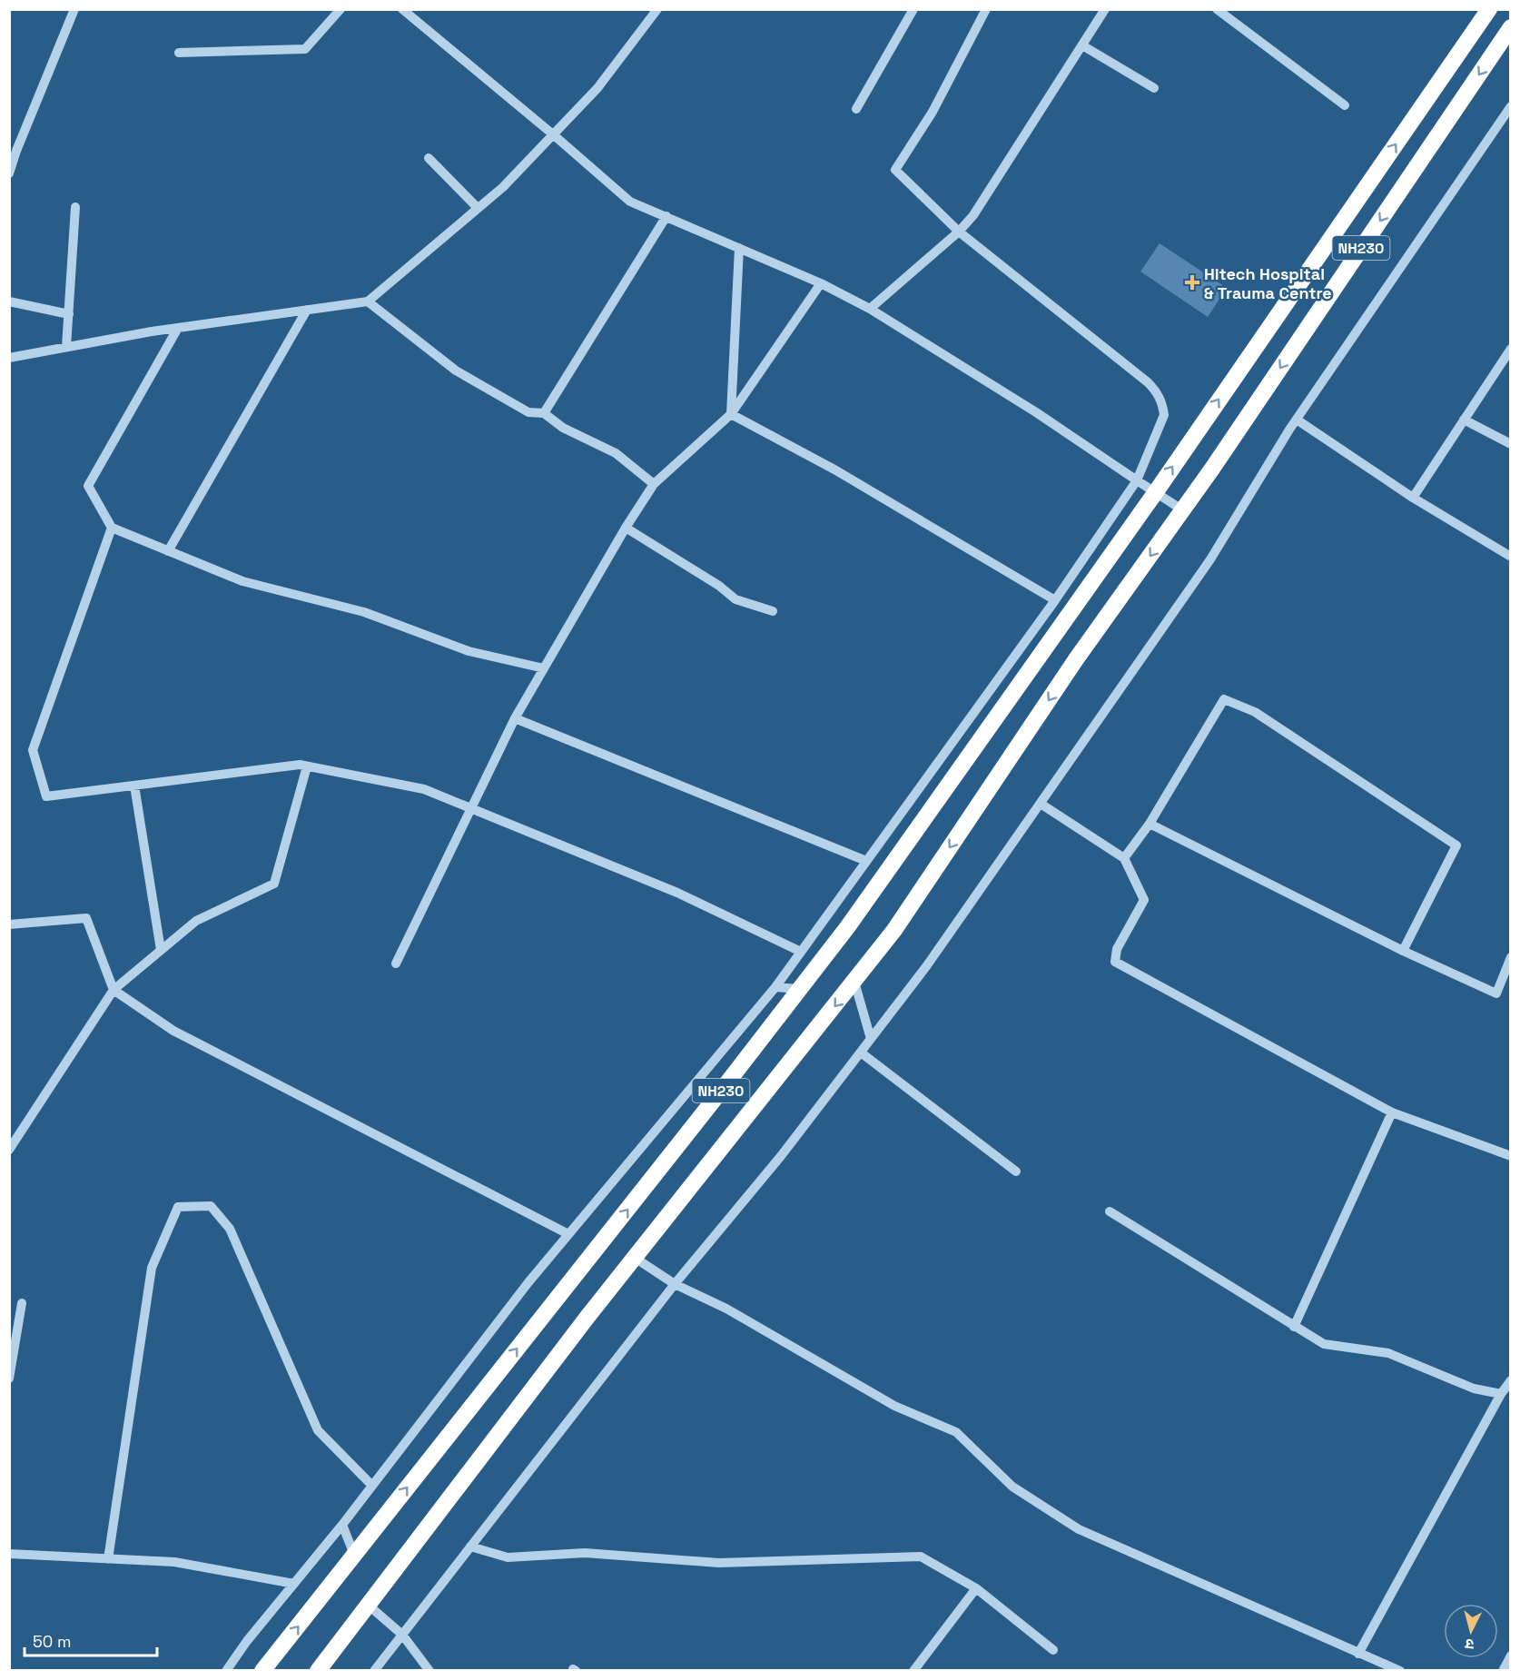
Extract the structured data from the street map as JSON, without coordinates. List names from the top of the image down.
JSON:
{
  "streets": {
    "highway": ["NH230"]
  },
  "places": {
    "health": ["Hitech Hospital & Trauma Centre"]
  },
  "scale_bar": "50 m",
  "north": "bottom"
}
